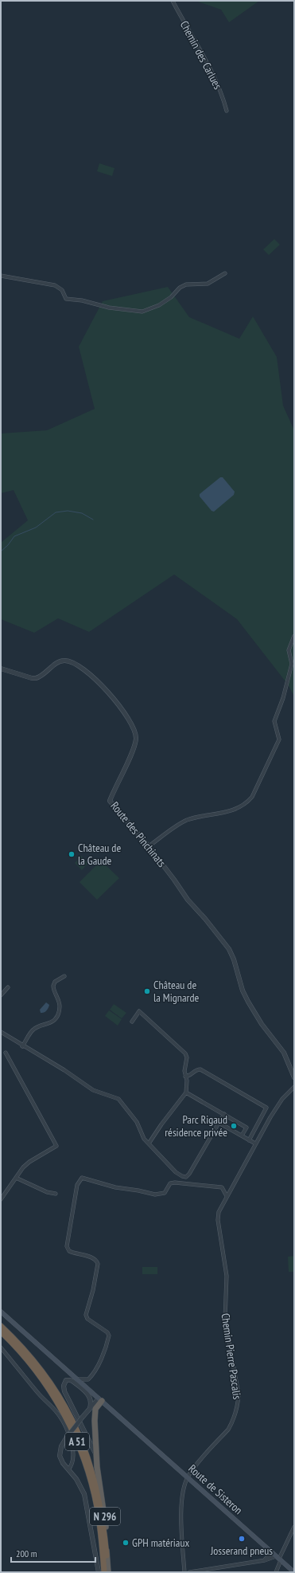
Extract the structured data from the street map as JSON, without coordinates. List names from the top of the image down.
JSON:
{
  "streets": {
    "highway": ["A 51", "N 296"],
    "main road": ["Route de Sisteron"],
    "street": ["Chemin des Carlues", "Route des Pinchinats", "Chemin Pierre Pascalis"]
  },
  "crossings": [
    ["Chemin Pierre Pascalis", "Route de Sisteron"],
    ["A 51", "N 296"],
    ["Route de Sisteron", "N 296"]
  ],
  "places": [
    "Château de la Gaude",
    "Château de la Mignarde",
    "Parc Rigaud résidence privée",
    "Josserand pneus",
    "GPH matériaux"
  ],
  "scale_bar": "200 m"
}
